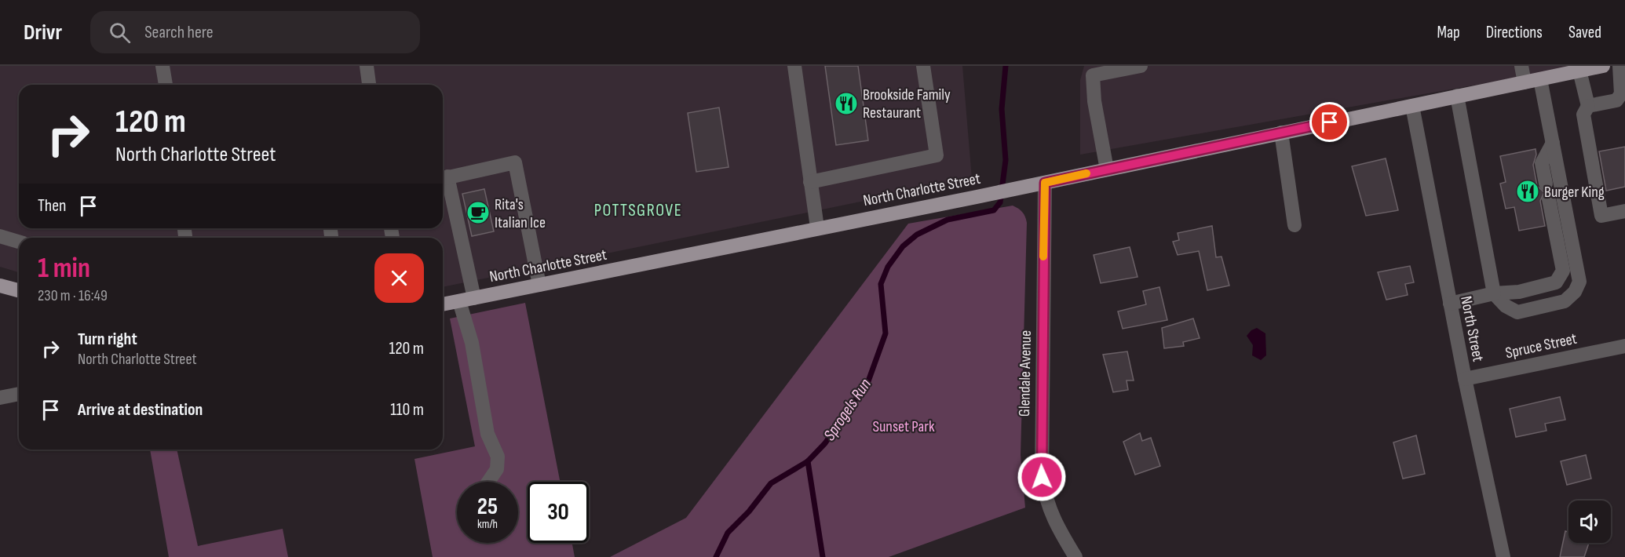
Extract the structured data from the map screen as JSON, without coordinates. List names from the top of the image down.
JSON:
{
  "streets": {
    "main road": ["North Charlotte Street"],
    "street": ["North Street", "Spruce Street", "Glendale Avenue"]
  },
  "crossings": [
    ["North Charlotte Street", "North Street"],
    ["North Charlotte Street", "Glendale Avenue"],
    ["North Street", "Spruce Street"]
  ],
  "districts": ["POTTSGROVE"],
  "water": ["Sprogels Run"],
  "parks": ["Sunset Park"],
  "places": {
    "restaurant": ["Brookside Family Restaurant", "Burger King"],
    "cafe": ["Rita's Italian Ice"]
  },
  "page": {
    "header": "Drivr",
    "search": "Search here",
    "nav": ["Map", "Directions", "Saved"],
    "turn": ["120 m", "North Charlotte Street"],
    "then": "Then",
    "heading": ["1 min", "230 m · 16:49"],
    "list": [
      {
        "name": "Turn right",
        "note": "North Charlotte Street",
        "value": "120 m"
      },
      {
        "name": "Arrive at destination",
        "value": "110 m"
      }
    ],
    "speed": "25 km/h",
    "limit": "30"
  }
}
